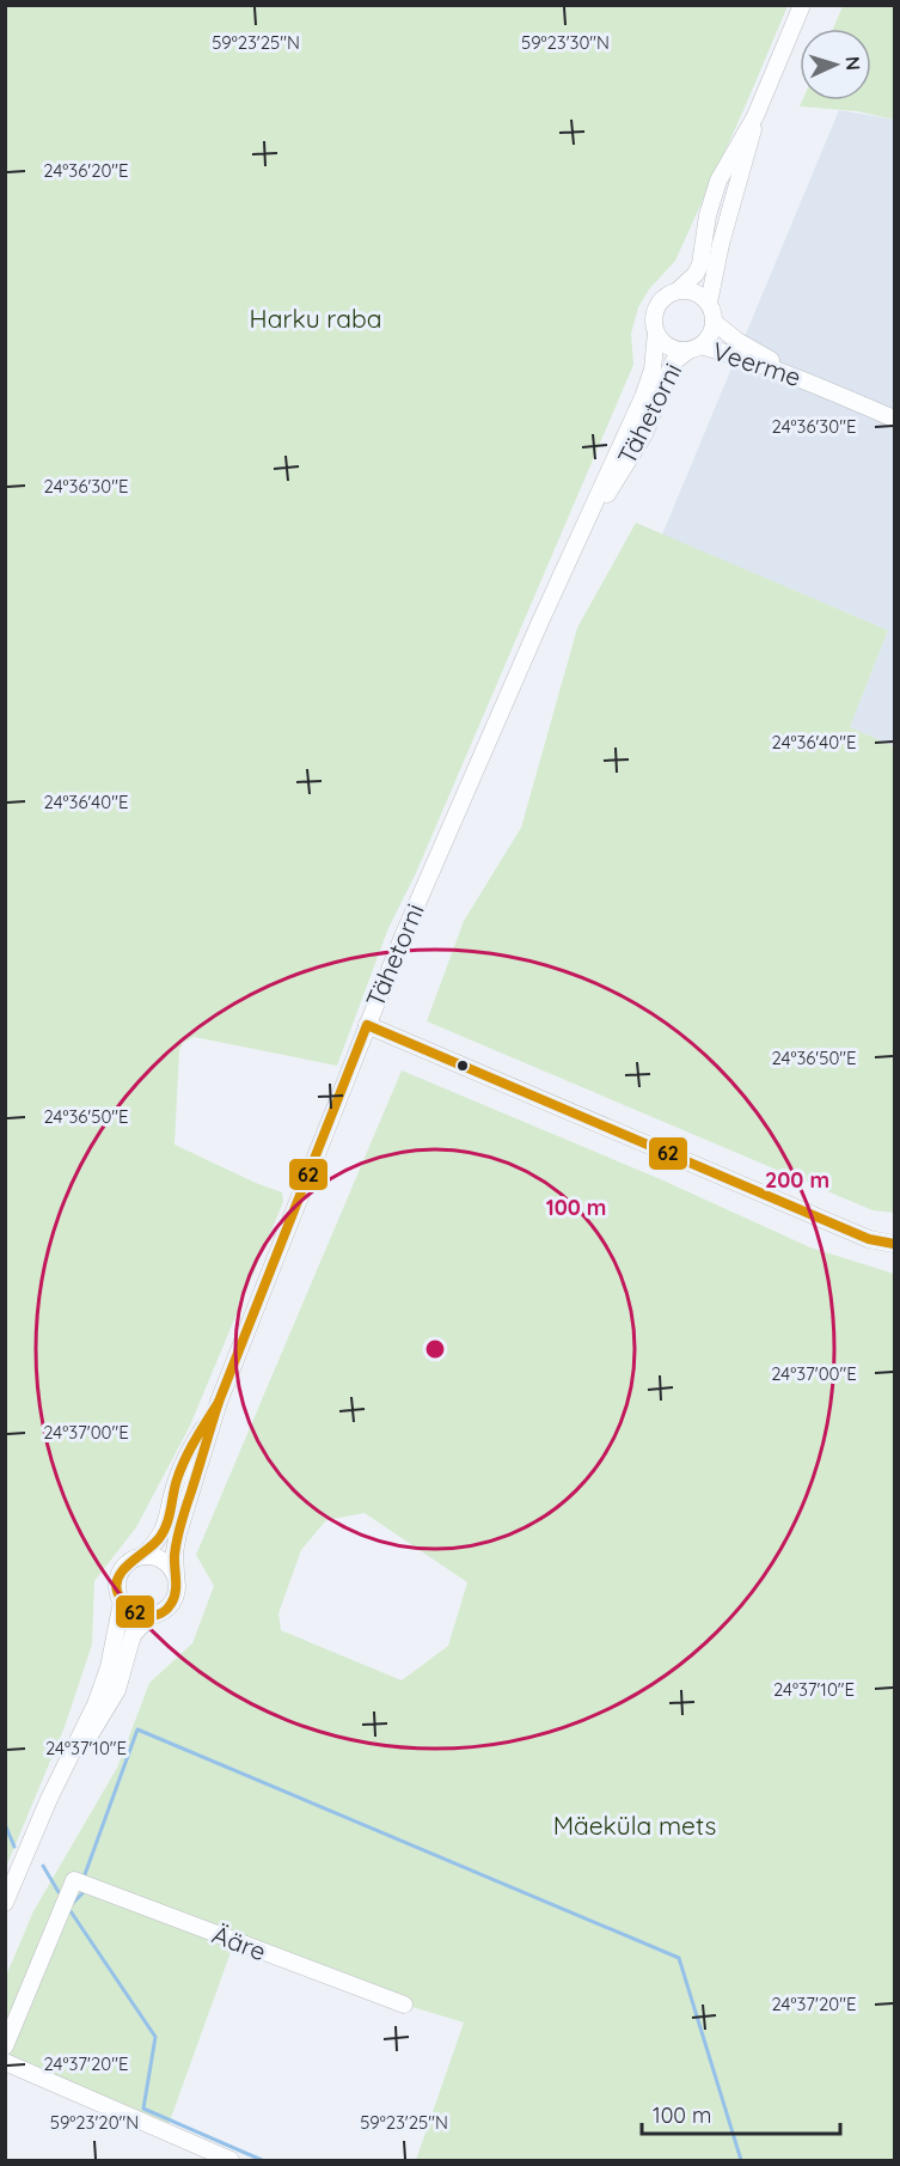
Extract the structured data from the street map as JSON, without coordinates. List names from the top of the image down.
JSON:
{
  "streets": {
    "street": ["Veerme", "Tähetorni", "Ääre"]
  },
  "crossings": [
    ["Veerme", "Tähetorni"]
  ],
  "parks": ["Harku raba", "Mäeküla mets"],
  "lines": ["transit line 62"],
  "scale_bar": "100 m",
  "north": "right",
  "coordinates": [
    "59°23'25\"N",
    "59°23'30\"N",
    "24°36'20\"E",
    "24°36'30\"E",
    "24°36'40\"E",
    "24°36'50\"E",
    "24°37'00\"E",
    "24°37'10\"E",
    "24°37'20\"E",
    "59°23'20\"N"
  ],
  "rings": ["200 m", "100 m"]
}
